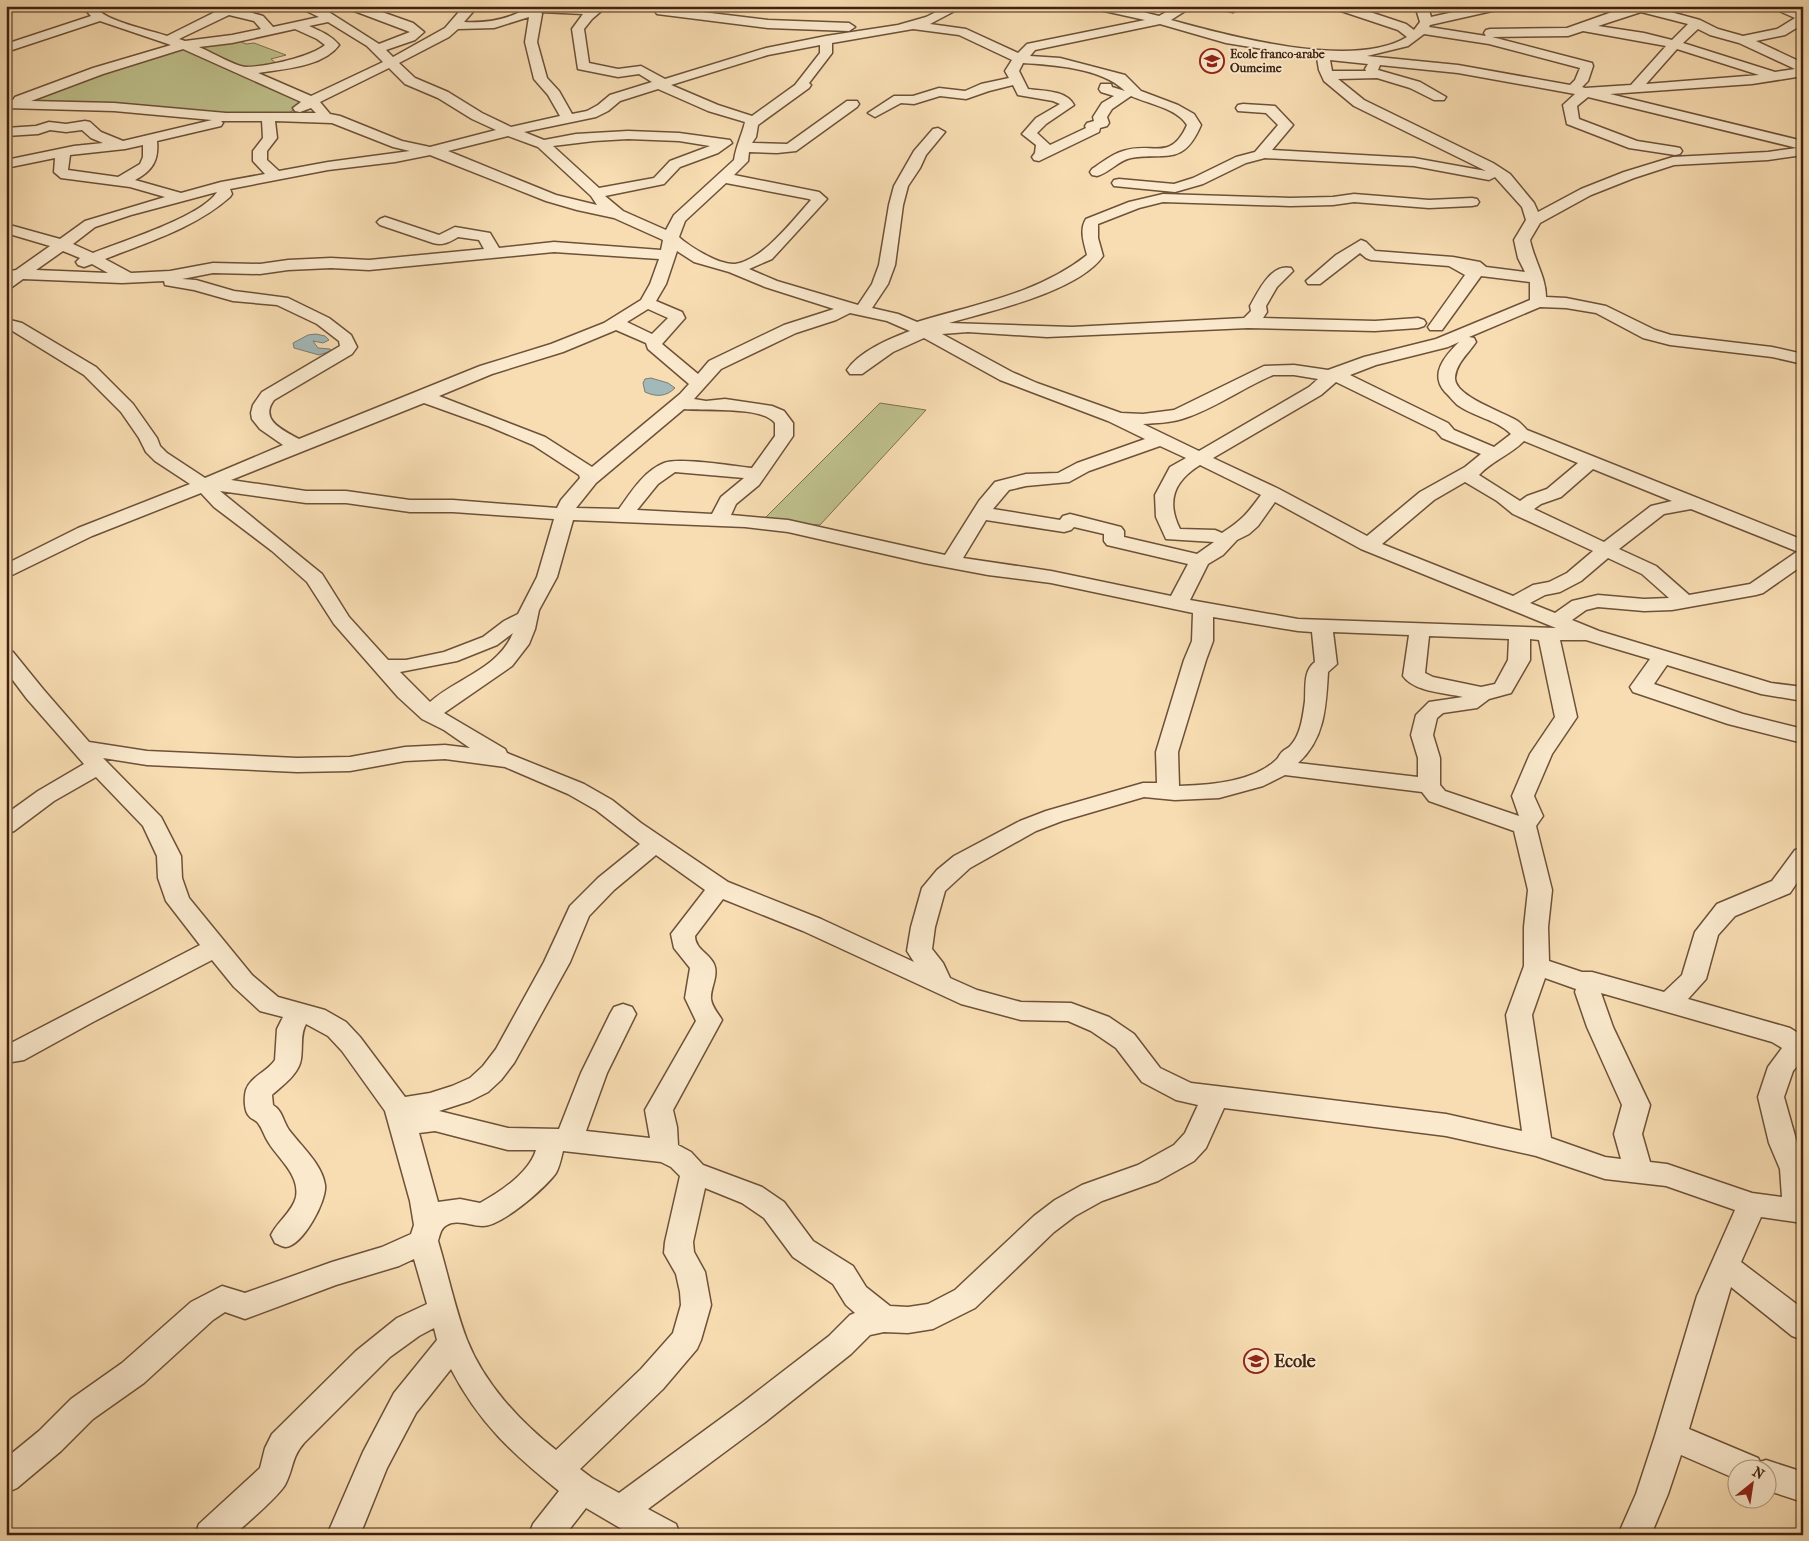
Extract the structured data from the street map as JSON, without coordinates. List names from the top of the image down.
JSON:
{
  "places": {
    "school or university": ["Ecole franco-arabe Oumeime", "Ecole"]
  },
  "north": "top right"
}
